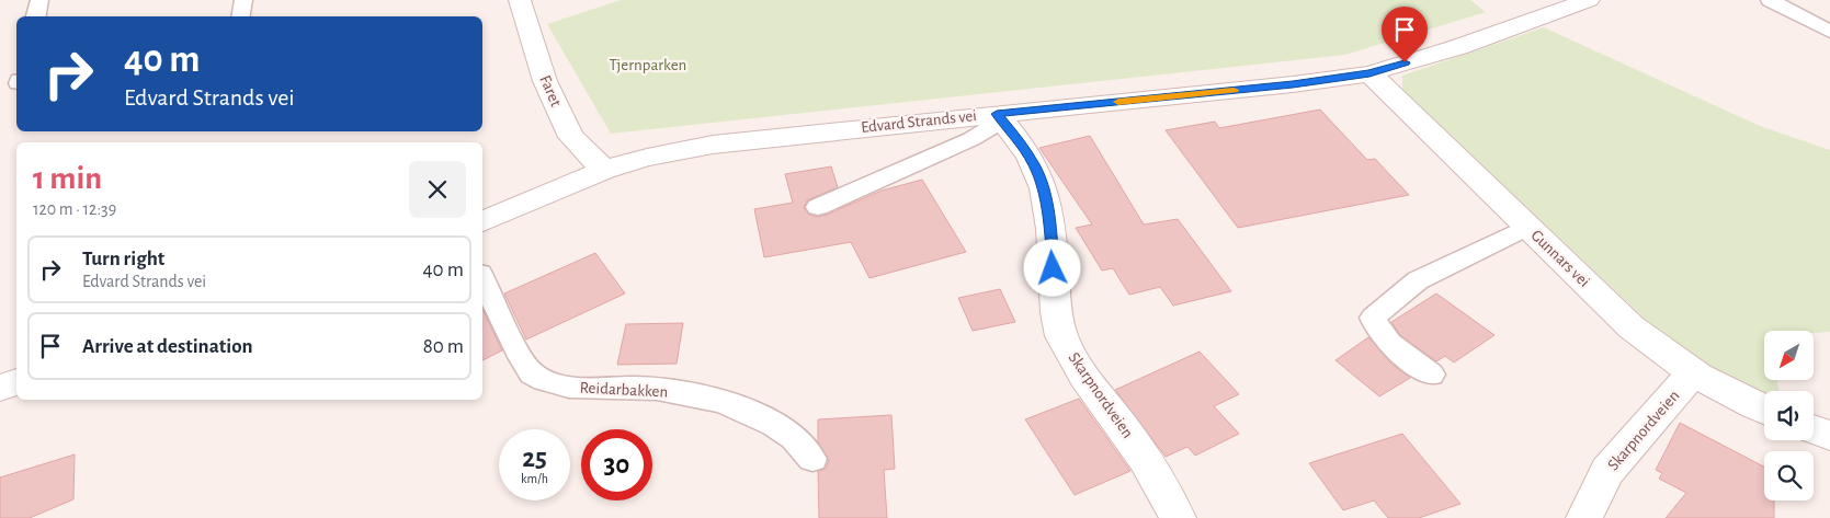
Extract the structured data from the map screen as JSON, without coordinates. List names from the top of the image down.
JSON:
{
  "streets": {
    "street": [
      "Faret",
      "Edvard Strands vei",
      "Gunnars vei",
      "Skarpnordveien"
    ],
    "lane": ["Reidarbakken"]
  },
  "crossings": [
    ["Faret", "Edvard Strands vei"],
    ["Edvard Strands vei", "Gunnars vei"],
    ["Edvard Strands vei", "Skarpnordveien"],
    ["Gunnars vei", "Skarpnordveien"]
  ],
  "parks": ["Tjernparken"],
  "north": "bottom left",
  "page": {
    "turn": ["40 m", "Edvard Strands vei"],
    "heading": ["1 min", "120 m · 12:39"],
    "list": [
      {
        "name": "Turn right",
        "note": "Edvard Strands vei",
        "value": "40 m"
      },
      {
        "name": "Arrive at destination",
        "value": "80 m"
      }
    ],
    "speed": "25 km/h",
    "limit": "30"
  }
}
